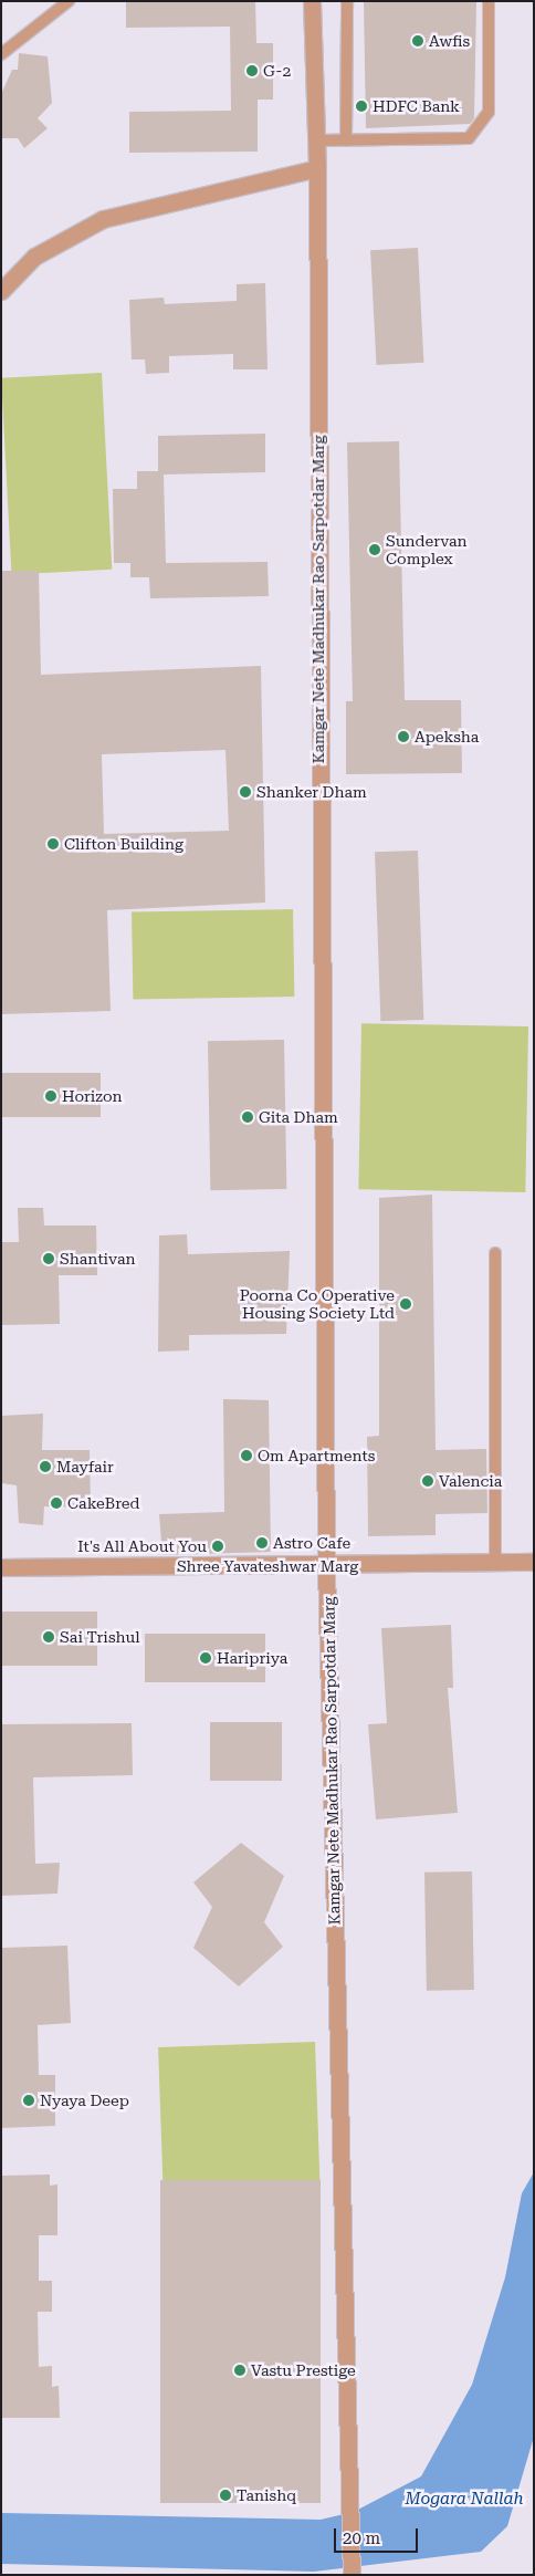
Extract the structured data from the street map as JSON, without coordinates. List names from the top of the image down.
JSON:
{
  "streets": {
    "street": ["Kamgar Nete Madhukar Rao Sarpotdar Marg", "Shree Yavateshwar Marg"]
  },
  "crossings": [
    ["Kamgar Nete Madhukar Rao Sarpotdar Marg", "Shree Yavateshwar Marg"]
  ],
  "water": ["Mogara Nallah"],
  "places": [
    "Awfis",
    "G-2",
    "HDFC Bank",
    "Sundervan Complex",
    "Apeksha",
    "Shanker Dham",
    "Clifton Building",
    "Horizon",
    "Gita Dham",
    "Shantivan",
    "Poorna Co Operative Housing Society Ltd",
    "Om Apartments",
    "Mayfair",
    "Valencia",
    "CakeBred",
    "Astro Cafe",
    "It's All About You",
    "Sai Trishul",
    "Haripriya",
    "Nyaya Deep",
    "Vastu Prestige",
    "Tanishq"
  ],
  "scale_bar": "20 m"
}
